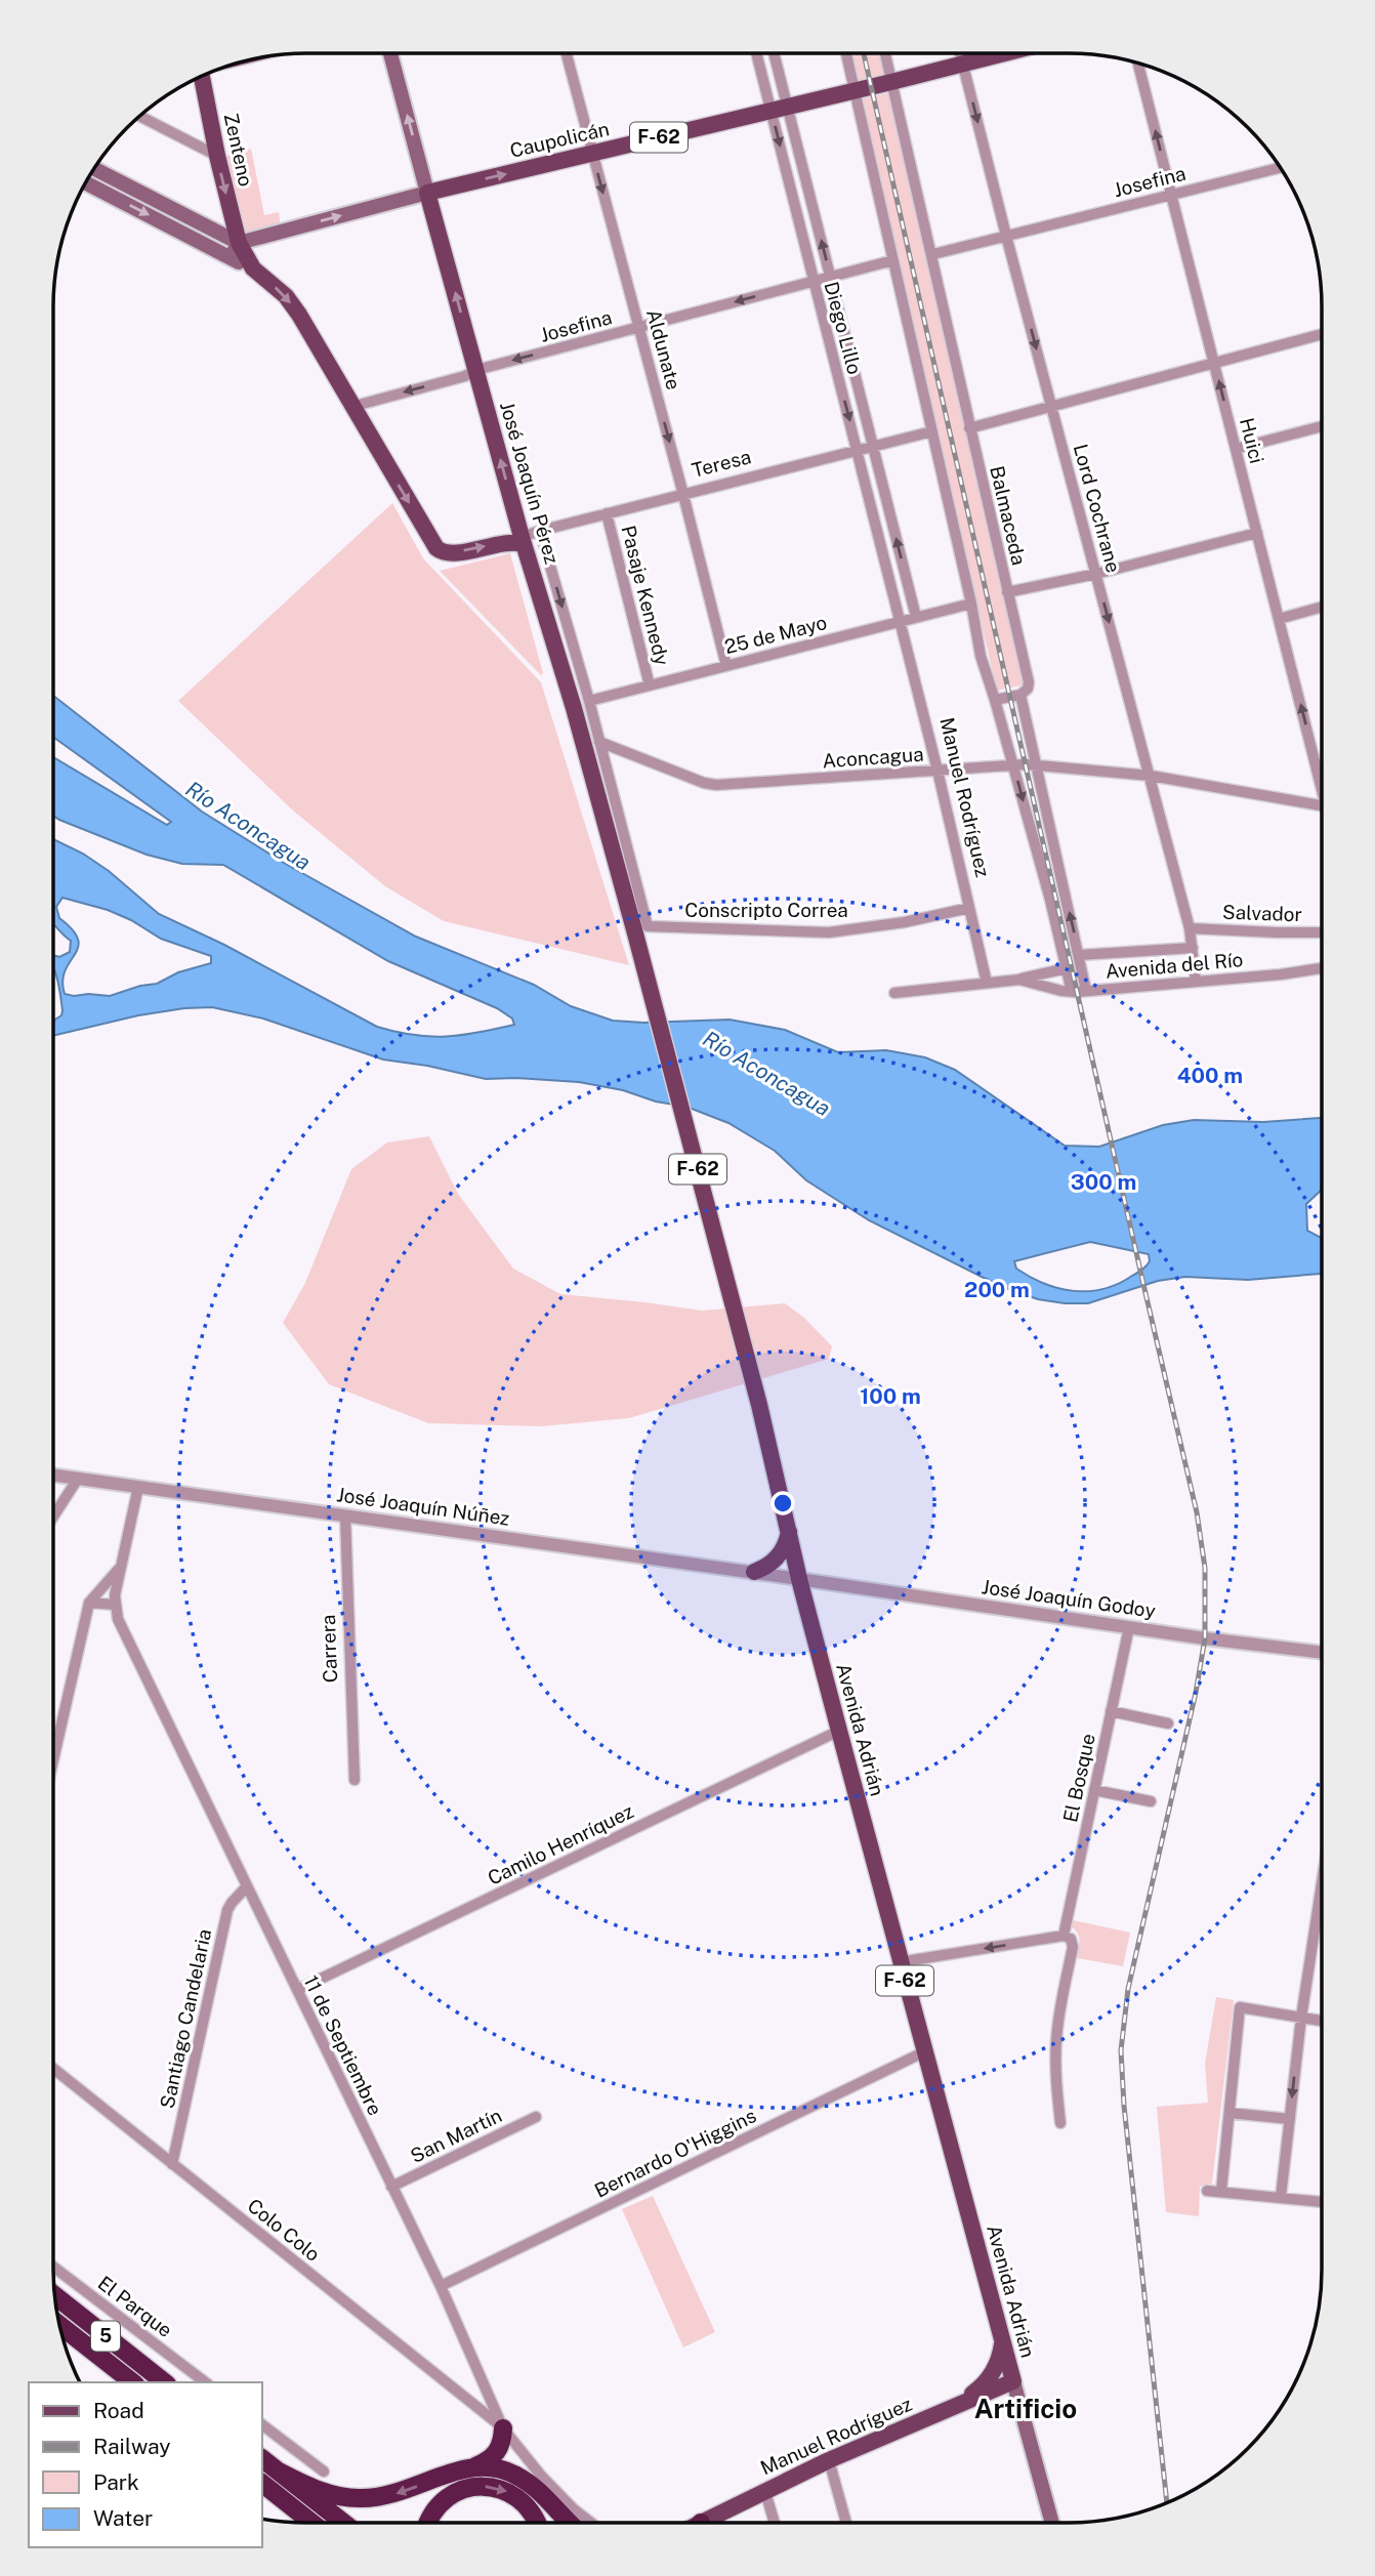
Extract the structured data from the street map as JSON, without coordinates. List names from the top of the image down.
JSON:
{
  "streets": {
    "highway": ["5"],
    "main road": [
      "F-62",
      "Caupolicán",
      "Zenteno",
      "Teresa",
      "José Joaquín Pérez",
      "Manuel Rodríguez",
      "Avenida Adrián"
    ],
    "street": [
      "Josefina",
      "Diego Lillo",
      "Aldunate",
      "Huici",
      "Lord Cochrane",
      "Balmaceda",
      "Pasaje Kennedy",
      "25 de Mayo",
      "Aconcagua",
      "Conscripto Correa",
      "Salvador",
      "Avenida del Río",
      "José Joaquín Núñez",
      "José Joaquín Godoy",
      "Carrera",
      "El Bosque",
      "Camilo Henríquez",
      "Santiago Candelaria",
      "11 de Septiembre",
      "San Martín",
      "Bernardo O'Higgins",
      "Colo Colo",
      "El Parque"
    ]
  },
  "crossings": [
    ["Caupolicán", "Zenteno"],
    ["Caupolicán", "Diego Lillo"],
    ["Caupolicán", "Aldunate"],
    ["Caupolicán", "José Joaquín Pérez"],
    ["Caupolicán", "Lord Cochrane"],
    ["Caupolicán", "Balmaceda"],
    ["Zenteno", "Josefina"],
    ["Zenteno", "Teresa"],
    ["Josefina", "Diego Lillo"],
    ["Josefina", "Aldunate"],
    ["Josefina", "Huici"],
    ["Josefina", "Teresa"],
    ["Josefina", "José Joaquín Pérez"],
    ["Josefina", "Lord Cochrane"],
    ["Josefina", "Balmaceda"],
    ["Diego Lillo", "Teresa"],
    ["Diego Lillo", "25 de Mayo"],
    ["Diego Lillo", "Manuel Rodríguez"],
    ["Aldunate", "Teresa"],
    ["Aldunate", "25 de Mayo"],
    ["Teresa", "José Joaquín Pérez"],
    ["Teresa", "Pasaje Kennedy"],
    ["José Joaquín Pérez", "25 de Mayo"],
    ["José Joaquín Pérez", "Aconcagua"],
    ["José Joaquín Pérez", "Conscripto Correa"],
    ["José Joaquín Pérez", "Avenida Adrián"],
    ["Lord Cochrane", "Aconcagua"],
    ["Lord Cochrane", "Salvador"],
    ["Lord Cochrane", "Avenida del Río"],
    ["Balmaceda", "Aconcagua"],
    ["Balmaceda", "Avenida del Río"],
    ["Pasaje Kennedy", "25 de Mayo"],
    ["25 de Mayo", "Manuel Rodríguez"],
    ["Aconcagua", "Manuel Rodríguez"],
    ["Manuel Rodríguez", "Conscripto Correa"],
    ["Manuel Rodríguez", "Avenida del Río"],
    ["Manuel Rodríguez", "Avenida Adrián"],
    ["Conscripto Correa", "Avenida Adrián"],
    ["José Joaquín Núñez", "José Joaquín Godoy"],
    ["José Joaquín Núñez", "Carrera"],
    ["José Joaquín Núñez", "Avenida Adrián"],
    ["José Joaquín Núñez", "11 de Septiembre"],
    ["José Joaquín Godoy", "Avenida Adrián"],
    ["José Joaquín Godoy", "El Bosque"],
    ["Avenida Adrián", "Camilo Henríquez"],
    ["Avenida Adrián", "Bernardo O'Higgins"],
    ["Camilo Henríquez", "11 de Septiembre"],
    ["Santiago Candelaria", "11 de Septiembre"],
    ["Santiago Candelaria", "Colo Colo"],
    ["11 de Septiembre", "San Martín"],
    ["11 de Septiembre", "Bernardo O'Higgins"],
    ["11 de Septiembre", "Colo Colo"]
  ],
  "one_way": [
    "Caupolicán",
    "Zenteno",
    "Josefina",
    "Aldunate",
    "Huici",
    "Lord Cochrane"
  ],
  "districts": ["Artificio"],
  "water": ["Río Aconcagua"],
  "legend": [
    "Road",
    "Railway",
    "Park",
    "Water"
  ],
  "rings": [
    "400 m",
    "300 m",
    "200 m",
    "100 m"
  ]
}
